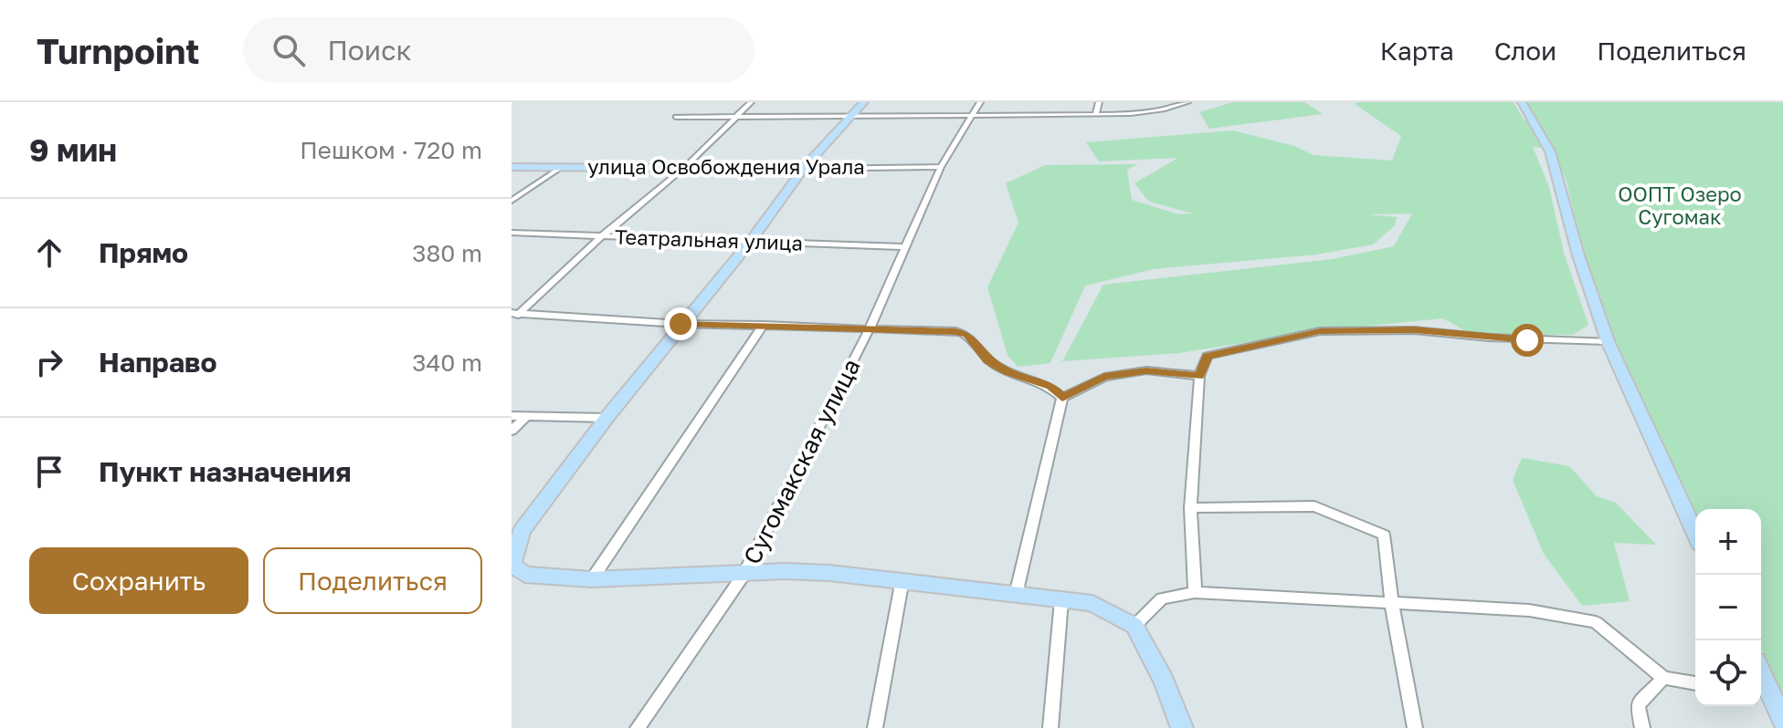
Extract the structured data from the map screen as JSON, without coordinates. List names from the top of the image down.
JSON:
{
  "streets": {
    "main road": ["улица Освобождения Урала"],
    "street": ["Театральная улица", "Сугомакская улица"]
  },
  "crossings": [
    ["улица Освобождения Урала", "Сугомакская улица"],
    ["Театральная улица", "Сугомакская улица"]
  ],
  "parks": ["ООПТ Озеро Сугомак"],
  "page": {
    "header": "Turnpoint",
    "search": "Поиск",
    "nav": ["Карта", "Слои", "Поделиться"],
    "heading": ["9 мин", "Пешком · 720 m"],
    "list": [
      ["Прямо", "380 m"],
      ["Направо", "340 m"],
      "Пункт назначения"
    ],
    "map_buttons": ["+", "−"],
    "buttons": ["Сохранить", "Поделиться"]
  }
}
